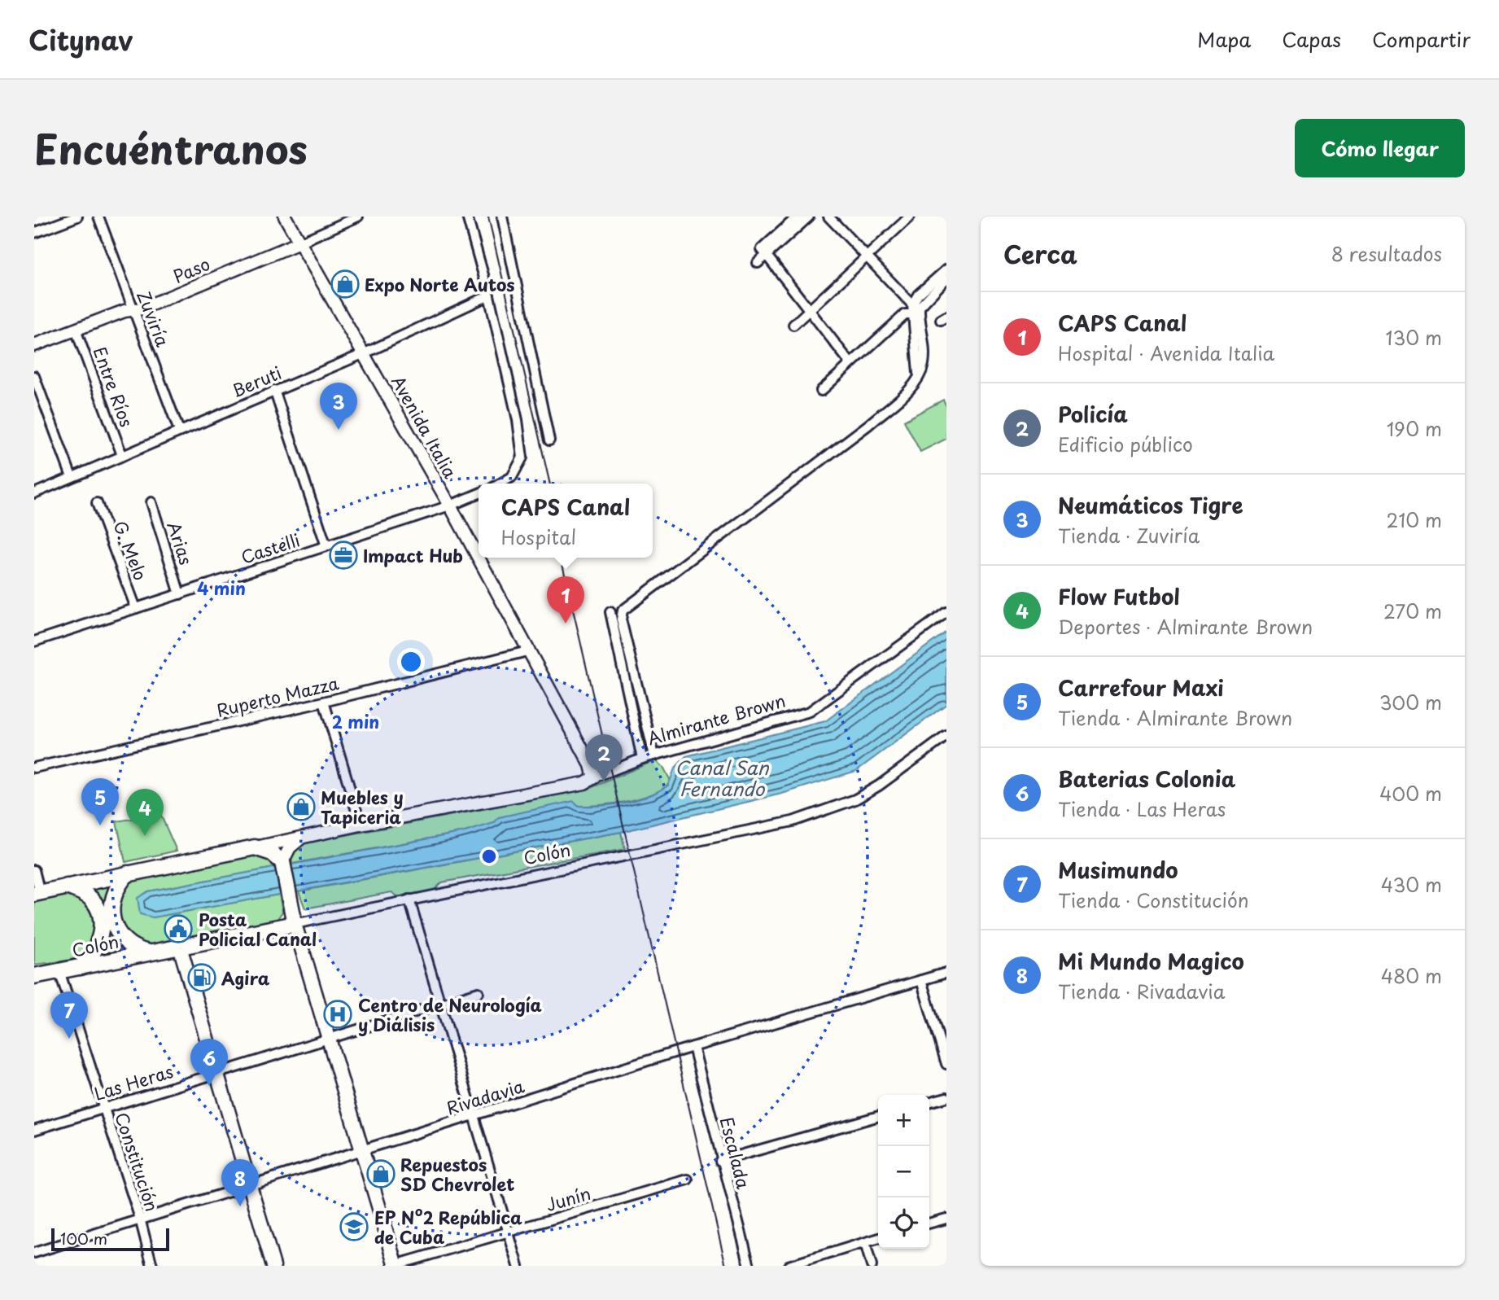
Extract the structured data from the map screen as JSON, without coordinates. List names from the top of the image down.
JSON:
{
  "streets": {
    "main road": ["Almirante Brown", "Colón"],
    "street": [
      "Paso",
      "Zuviría",
      "Beruti",
      "Entre Ríos",
      "Avenida Italia",
      "Arias",
      "Castelli",
      "G. Melo",
      "Ruperto Mazza",
      "Las Heras",
      "Rivadavia",
      "Escalada",
      "Constitución",
      "Junín"
    ]
  },
  "crossings": [
    ["Paso", "Zuviría"],
    ["Paso", "Entre Ríos"],
    ["Paso", "Avenida Italia"],
    ["Zuviría", "Beruti"],
    ["Beruti", "Entre Ríos"],
    ["Beruti", "Avenida Italia"],
    ["Avenida Italia", "Castelli"],
    ["Avenida Italia", "Ruperto Mazza"],
    ["Avenida Italia", "Almirante Brown"],
    ["Arias", "Castelli"],
    ["Castelli", "G. Melo"],
    ["Colón", "Constitución"],
    ["Las Heras", "Constitución"],
    ["Rivadavia", "Escalada"],
    ["Rivadavia", "Constitución"]
  ],
  "water": ["Canal San Fernando"],
  "places": {
    "shop": ["Expo Norte Autos", "Muebles y Tapiceria", "Repuestos SD Chevrolet"],
    "office": ["Impact Hub"],
    "public building": ["Posta Policial Canal"],
    "fuel station": ["Agira"],
    "hospital": ["Centro de Neurología y Diálisis"],
    "school or university": ["EP Nº2 República de Cuba"]
  },
  "scale_bar": "100 m",
  "page": {
    "header": "Citynav",
    "nav": ["Mapa", "Capas", "Compartir"],
    "title": "Encuéntranos",
    "buttons": "Cómo llegar",
    "heading": ["Cerca", "8 resultados"],
    "list": [
      {
        "mark": "1",
        "name": "CAPS Canal",
        "note": "Hospital · Avenida Italia",
        "value": "130 m"
      },
      {
        "mark": "2",
        "name": "Policía",
        "note": "Edificio público",
        "value": "190 m"
      },
      {
        "mark": "3",
        "name": "Neumáticos Tigre",
        "note": "Tienda · Zuviría",
        "value": "210 m"
      },
      {
        "mark": "4",
        "name": "Flow Futbol",
        "note": "Deportes · Almirante Brown",
        "value": "270 m"
      },
      {
        "mark": "5",
        "name": "Carrefour Maxi",
        "note": "Tienda · Almirante Brown",
        "value": "300 m"
      },
      {
        "mark": "6",
        "name": "Baterias Colonia",
        "note": "Tienda · Las Heras",
        "value": "400 m"
      },
      {
        "mark": "7",
        "name": "Musimundo",
        "note": "Tienda · Constitución",
        "value": "430 m"
      },
      {
        "mark": "8",
        "name": "Mi Mundo Magico",
        "note": "Tienda · Rivadavia",
        "value": "480 m"
      }
    ],
    "pins": [
      "3",
      "1",
      "2",
      "5",
      "4",
      "7",
      "6",
      "8"
    ],
    "popup": ["CAPS Canal", "Hospital"],
    "map_buttons": ["+", "−"],
    "scale": "100 m"
  },
  "rings": ["4 min", "2 min"]
}
